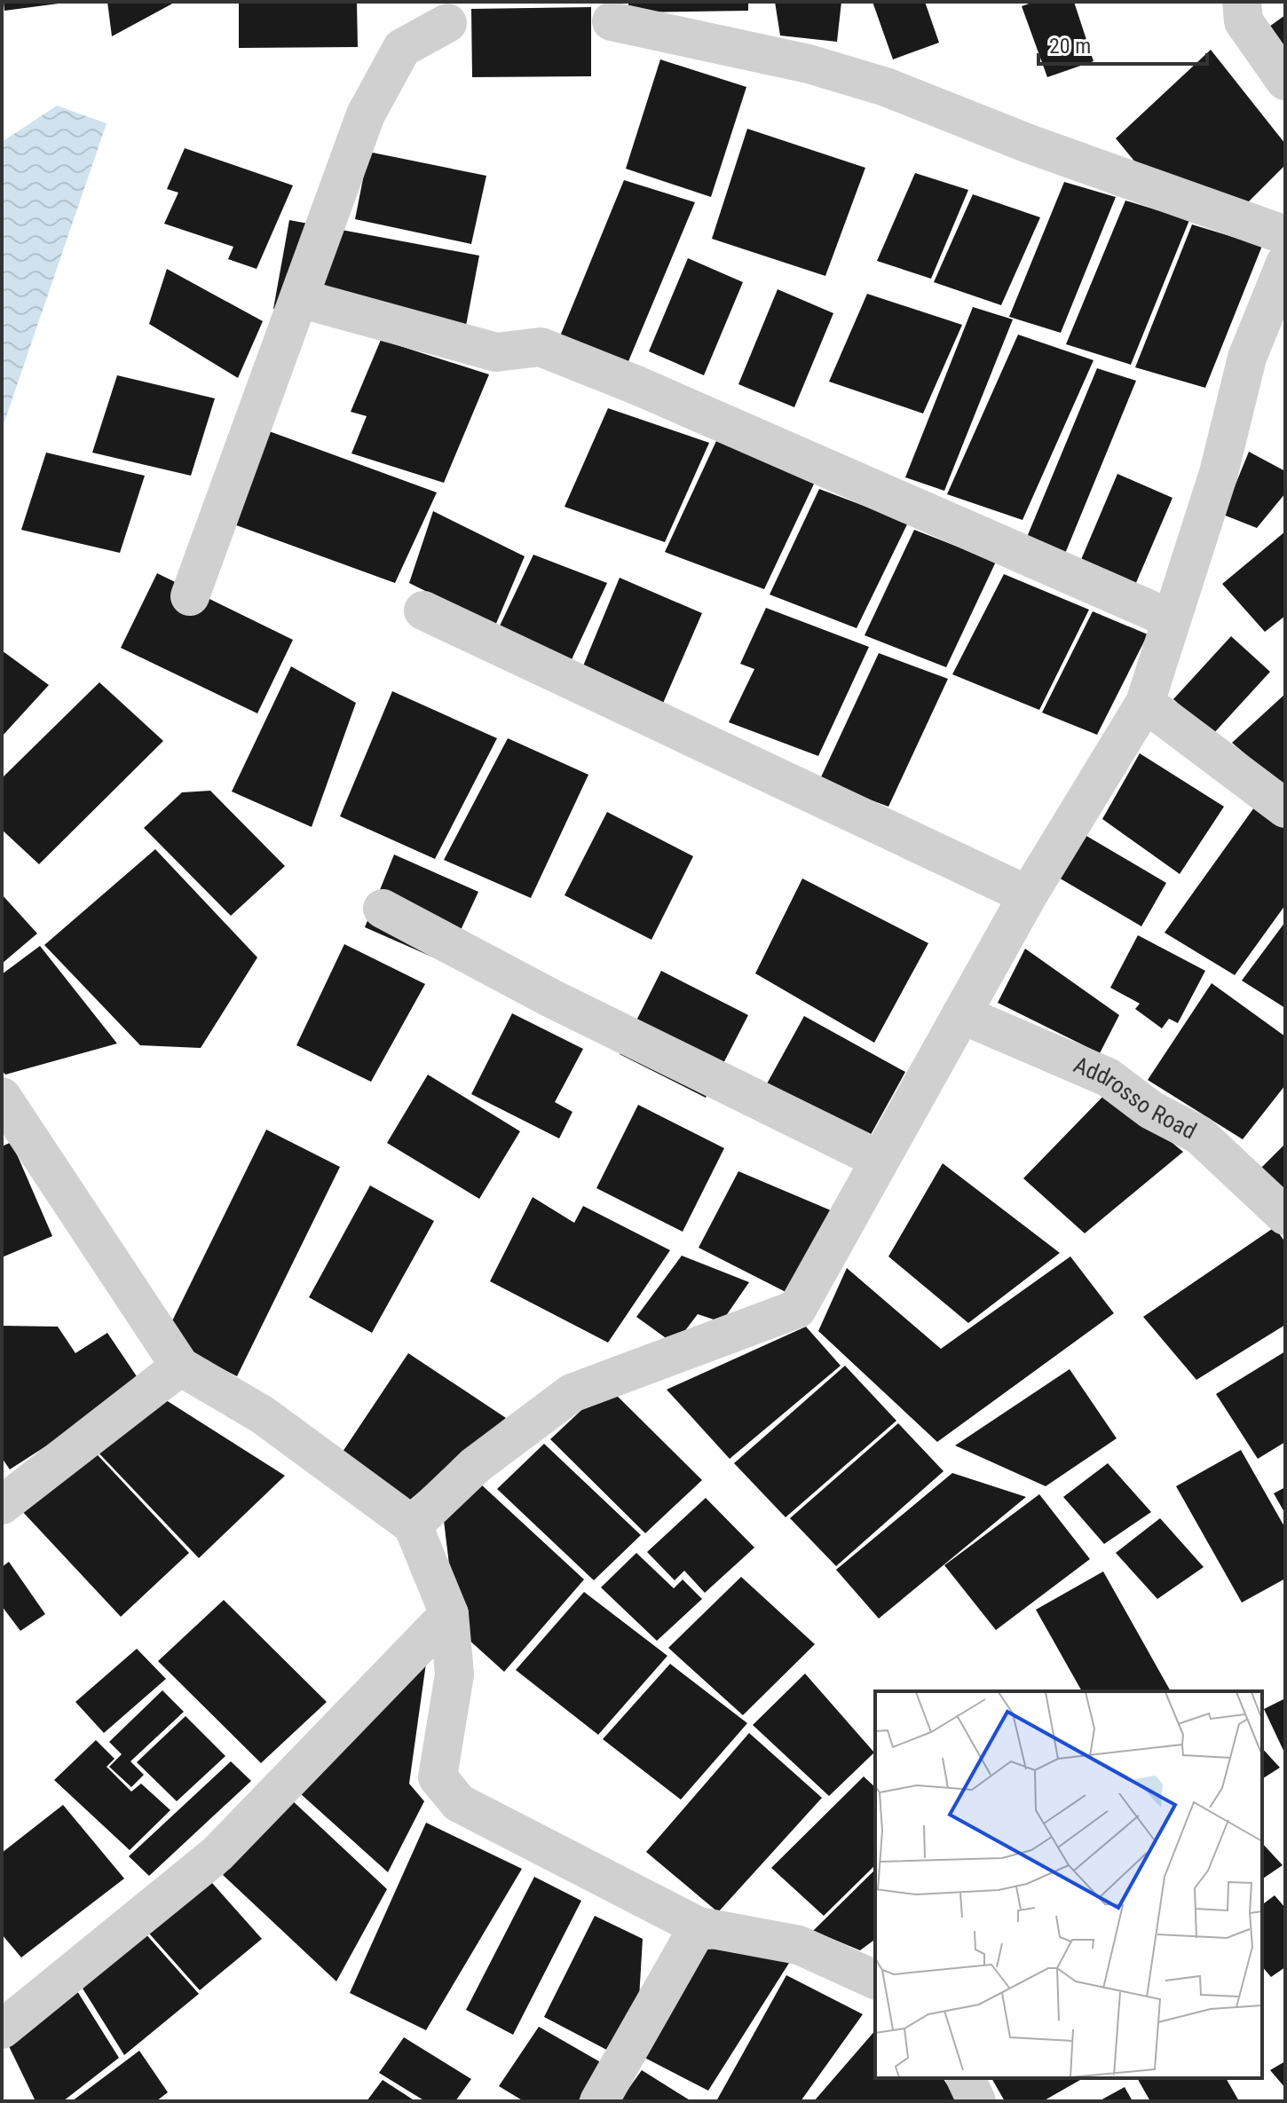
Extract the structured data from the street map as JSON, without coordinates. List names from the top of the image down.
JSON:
{
  "streets": {
    "street": ["Addrosso Road"]
  },
  "scale_bar": "20 m"
}
